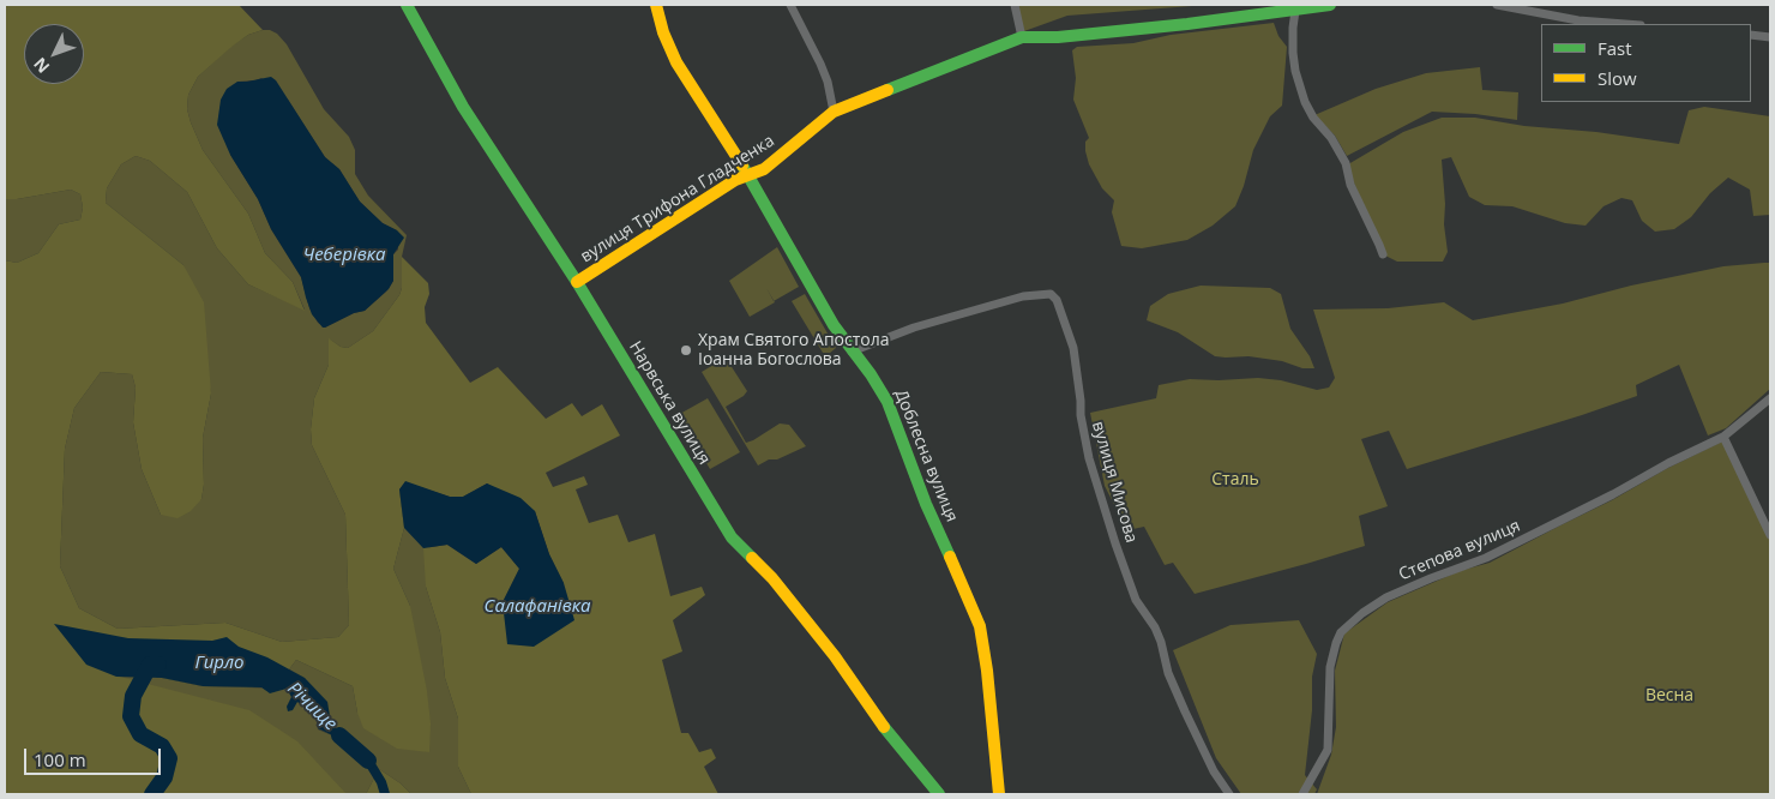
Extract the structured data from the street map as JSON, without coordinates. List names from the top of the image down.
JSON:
{
  "streets": {
    "street": [
      "вулиця Трифона Гладченка",
      "Нарвська вулиця",
      "Доблесна вулиця",
      "вулиця Мисова",
      "Степова вулиця"
    ]
  },
  "crossings": [
    ["вулиця Трифона Гладченка", "Нарвська вулиця"],
    ["вулиця Трифона Гладченка", "Доблесна вулиця"],
    ["Доблесна вулиця", "вулиця Мисова"]
  ],
  "water": [
    "Чеберівка",
    "Салафанівка",
    "Гирло",
    "Річище"
  ],
  "parks": ["Сталь", "Весна"],
  "places": ["Храм Святого Апостола Іоанна Богослова"],
  "legend": ["Fast", "Slow"],
  "scale_bar": "100 m",
  "north": "bottom left"
}
